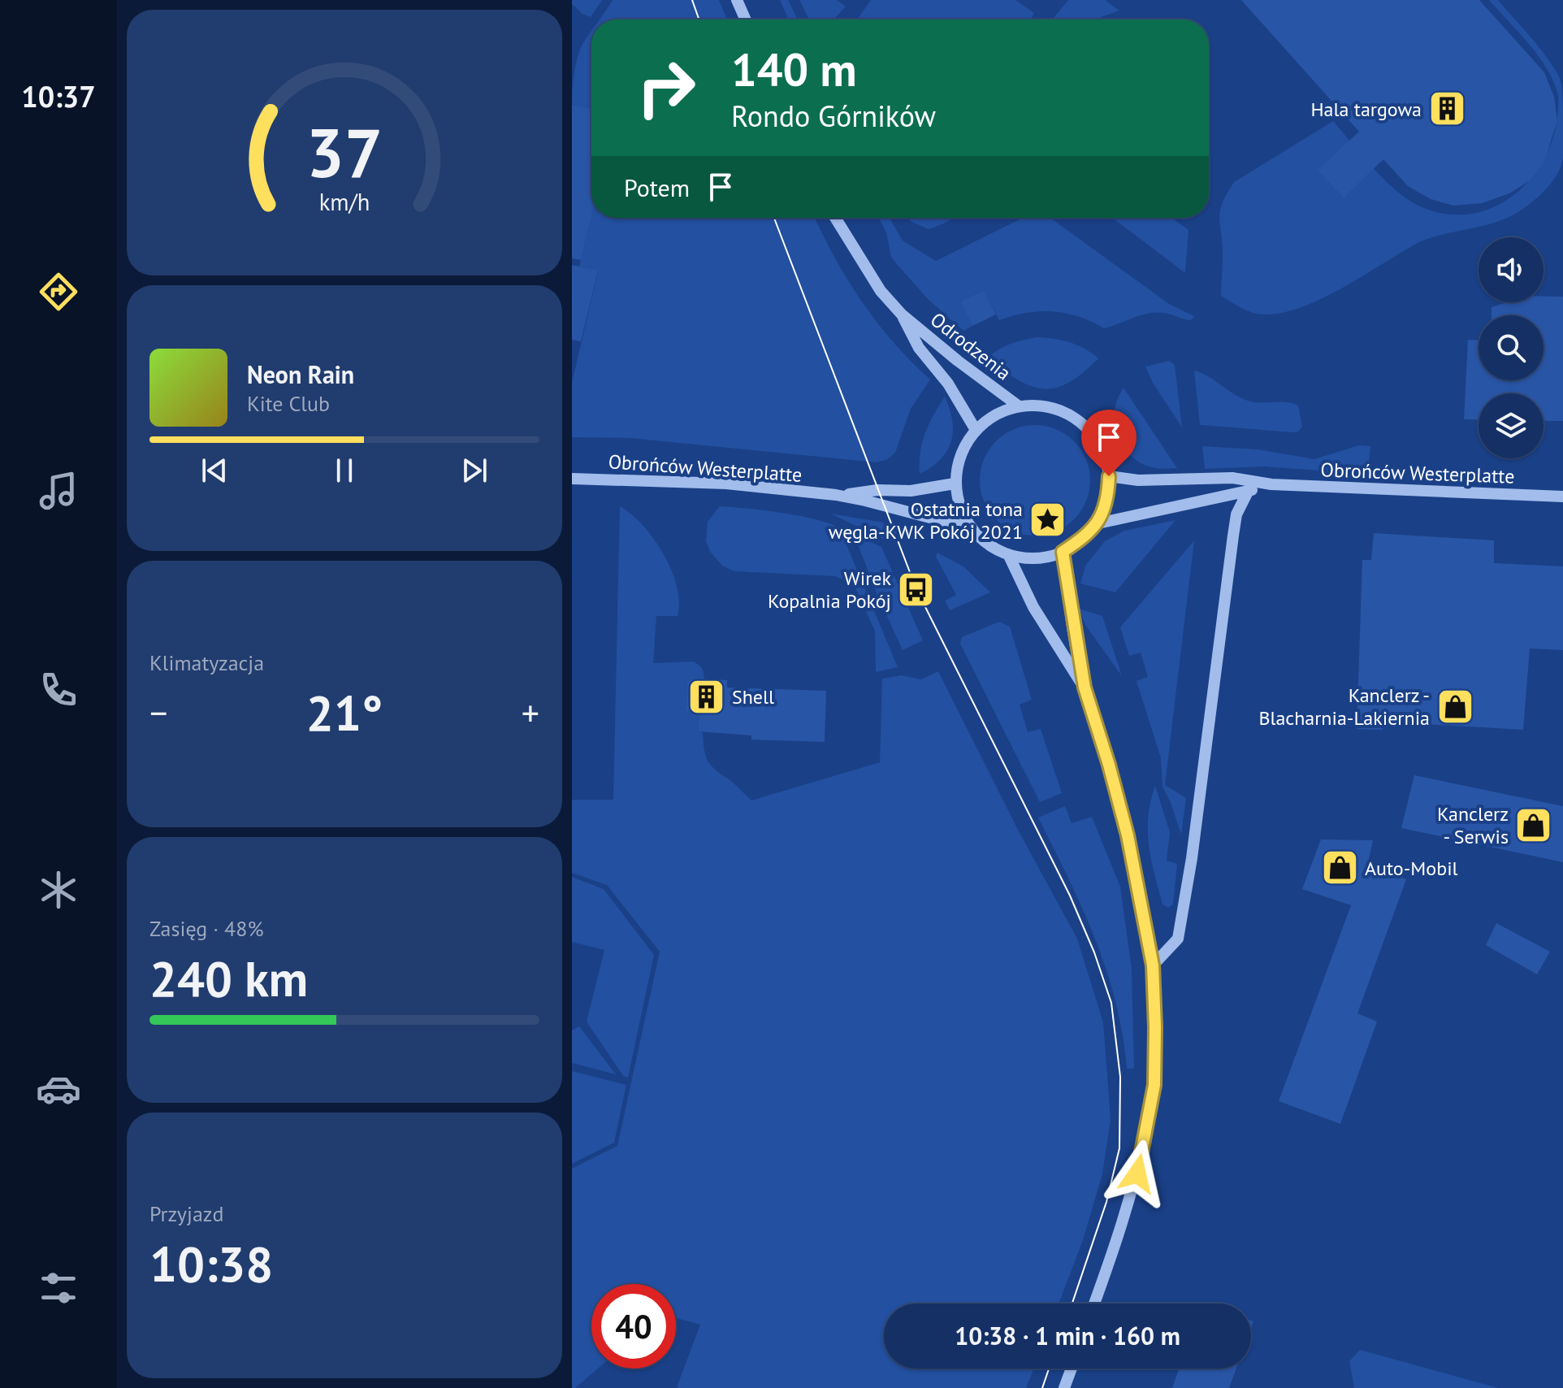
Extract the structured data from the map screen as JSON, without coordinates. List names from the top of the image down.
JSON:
{
  "streets": {
    "street": ["Odrodzenia", "Obrońców Westerplatte"]
  },
  "crossings": [
    ["Odrodzenia", "Obrońców Westerplatte"]
  ],
  "places": {
    "building": ["Hala targowa", "Shell"],
    "place": ["Ostatnia tona węgla-KWK Pokój 2021"],
    "bus stop": ["Wirek Kopalnia Pokój"],
    "shop": ["Kanclerz - Blacharnia-Lakiernia", "Kanclerz - Serwis", "Auto-Mobil"]
  },
  "page": {
    "tabs": "10:37",
    "turn": ["140 m", "Rondo Górników"],
    "then": "Potem",
    "song": ["Neon Rain", "Kite Club"],
    "tile": [
      "Klimatyzacja",
      ["Zasięg · 48%", "240 km"],
      ["Przyjazd", "10:38"]
    ],
    "heat": ["−", "21°", "+"],
    "limit": "40",
    "trip": "10:38 · 1 min · 160 m",
    "gauge": ["37", "km/h"]
  }
}
